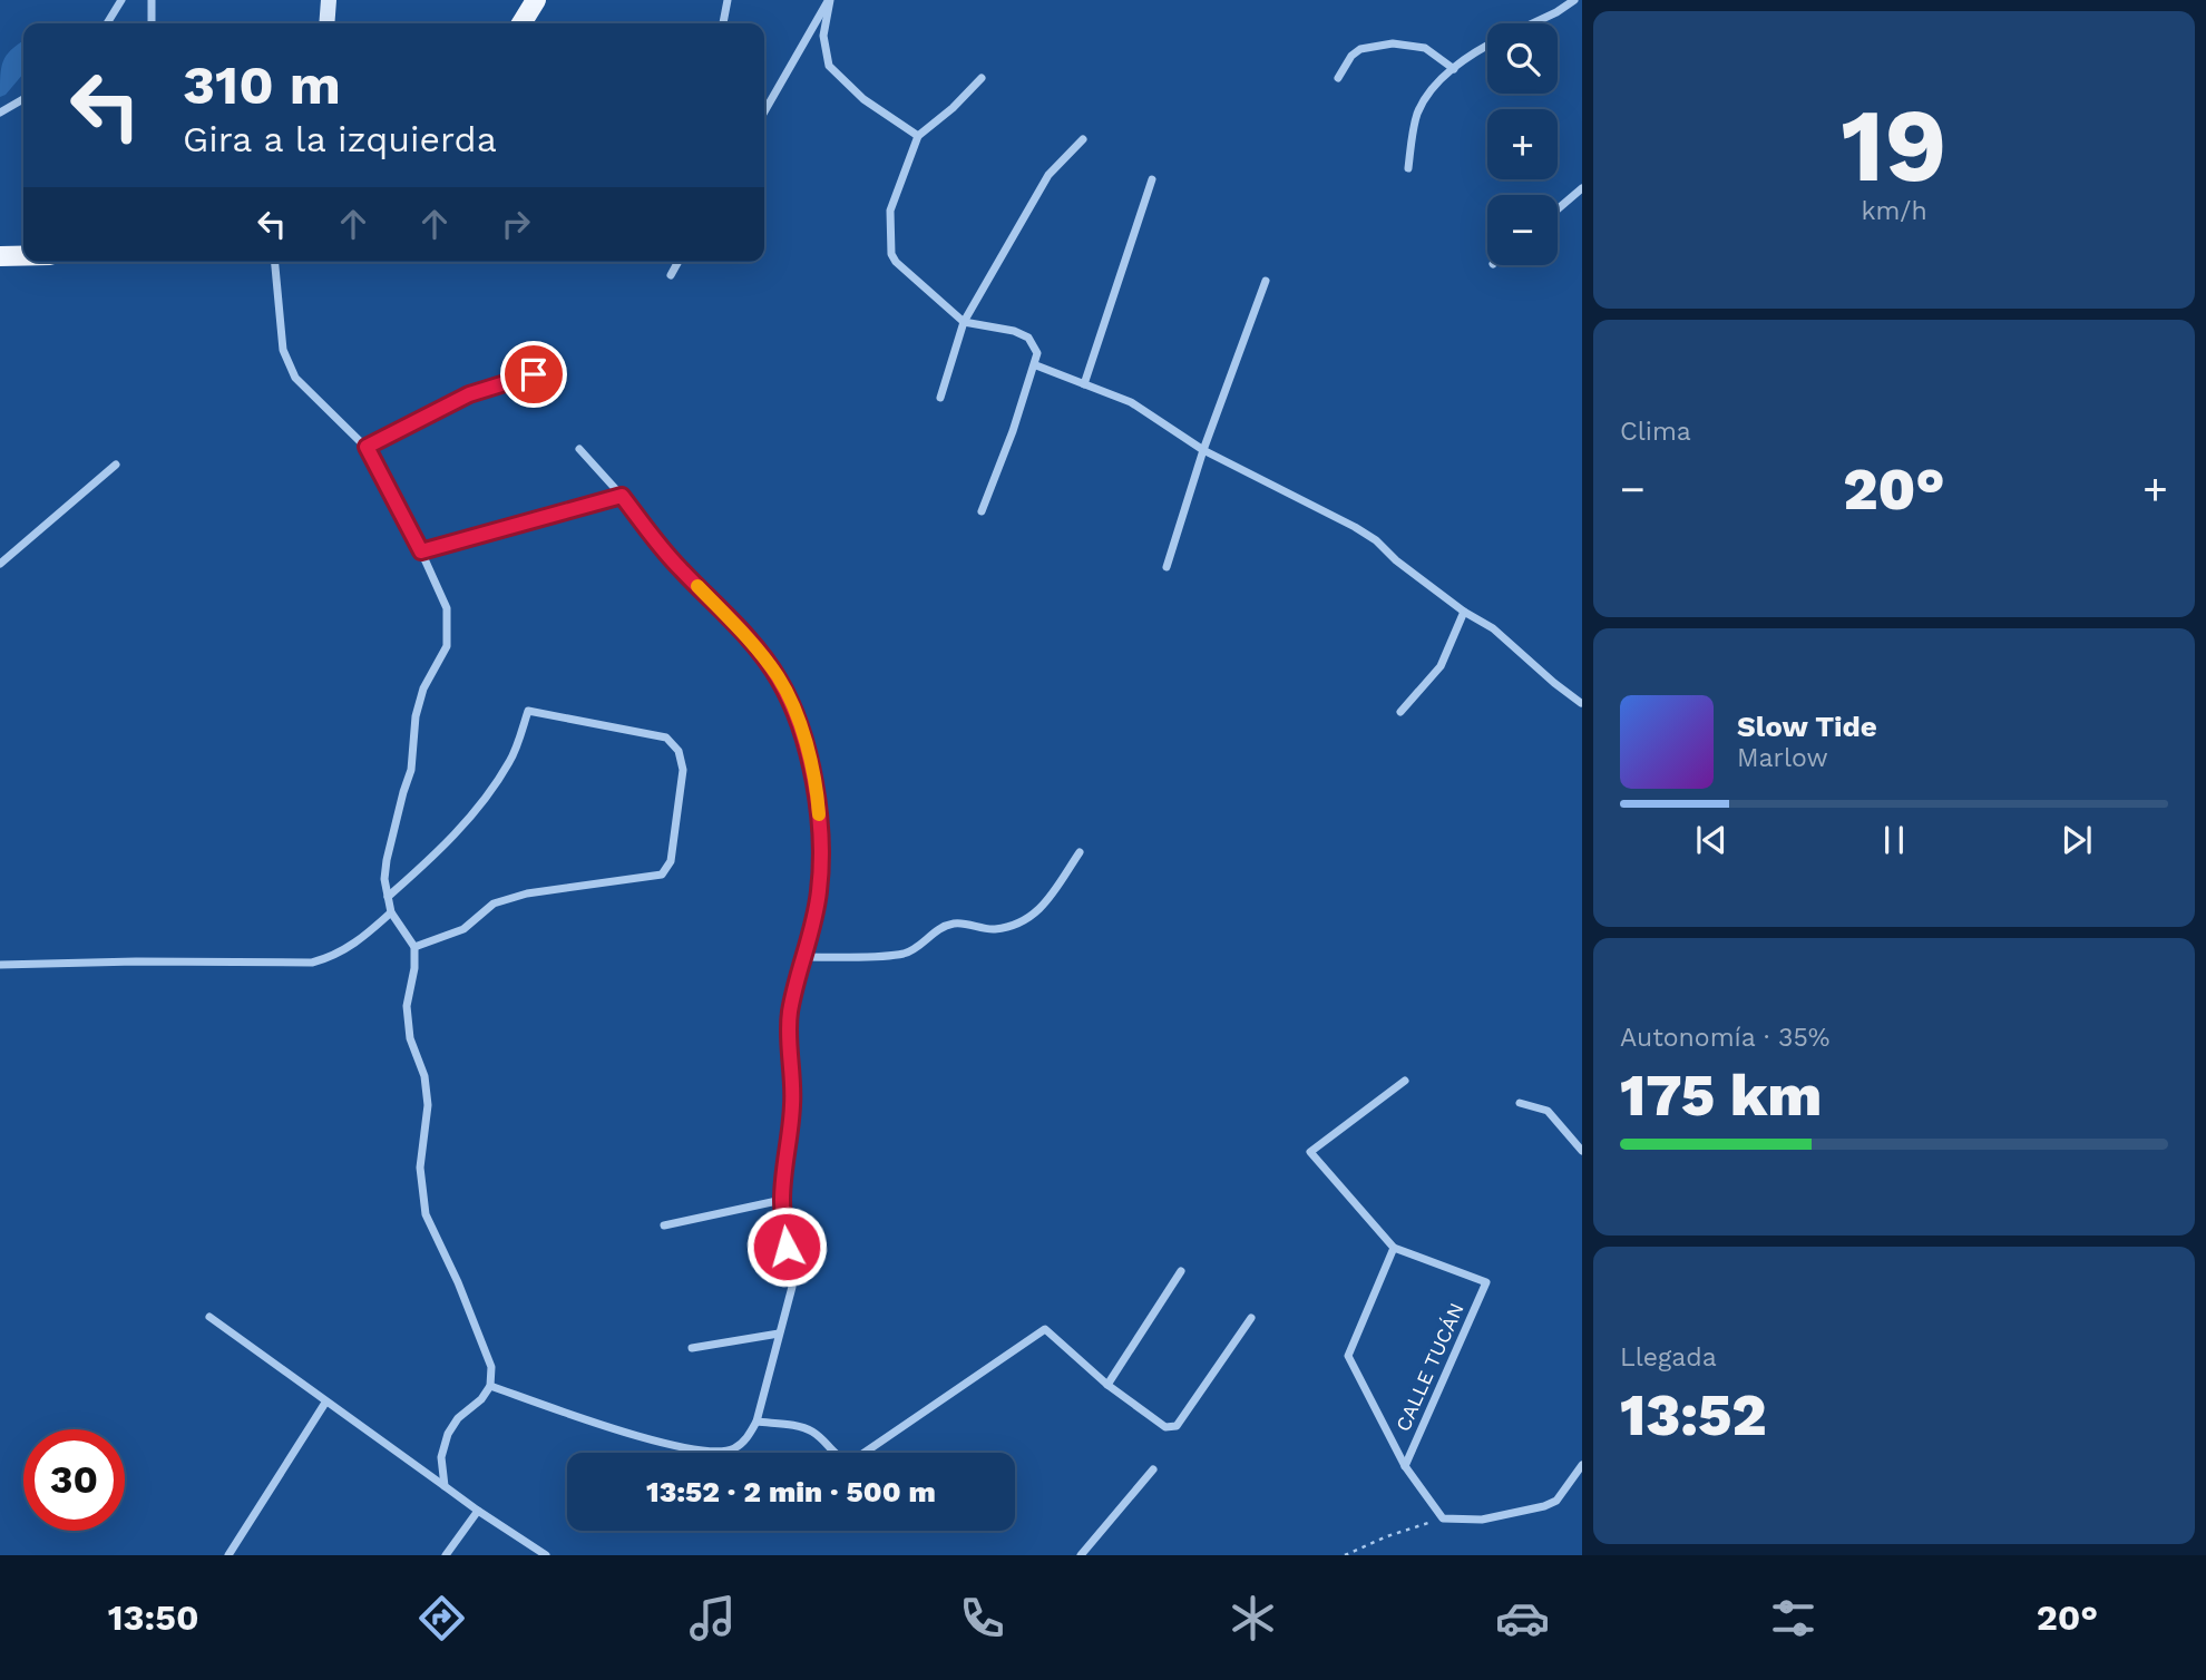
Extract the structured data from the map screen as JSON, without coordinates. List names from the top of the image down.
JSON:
{
  "streets": {
    "street": ["CALLE TUCÁN"]
  },
  "page": {
    "tile": [
      ["19", "km/h"],
      "Clima",
      ["Autonomía · 35%", "175 km"],
      ["Llegada", "13:52"]
    ],
    "map_buttons": ["+", "−"],
    "turn": ["310 m", "Gira a la izquierda"],
    "heat": ["−", "20°", "+"],
    "song": ["Slow Tide", "Marlow"],
    "limit": "30",
    "trip": "13:52 · 2 min · 500 m",
    "tabs": ["13:50", "20°"]
  }
}
